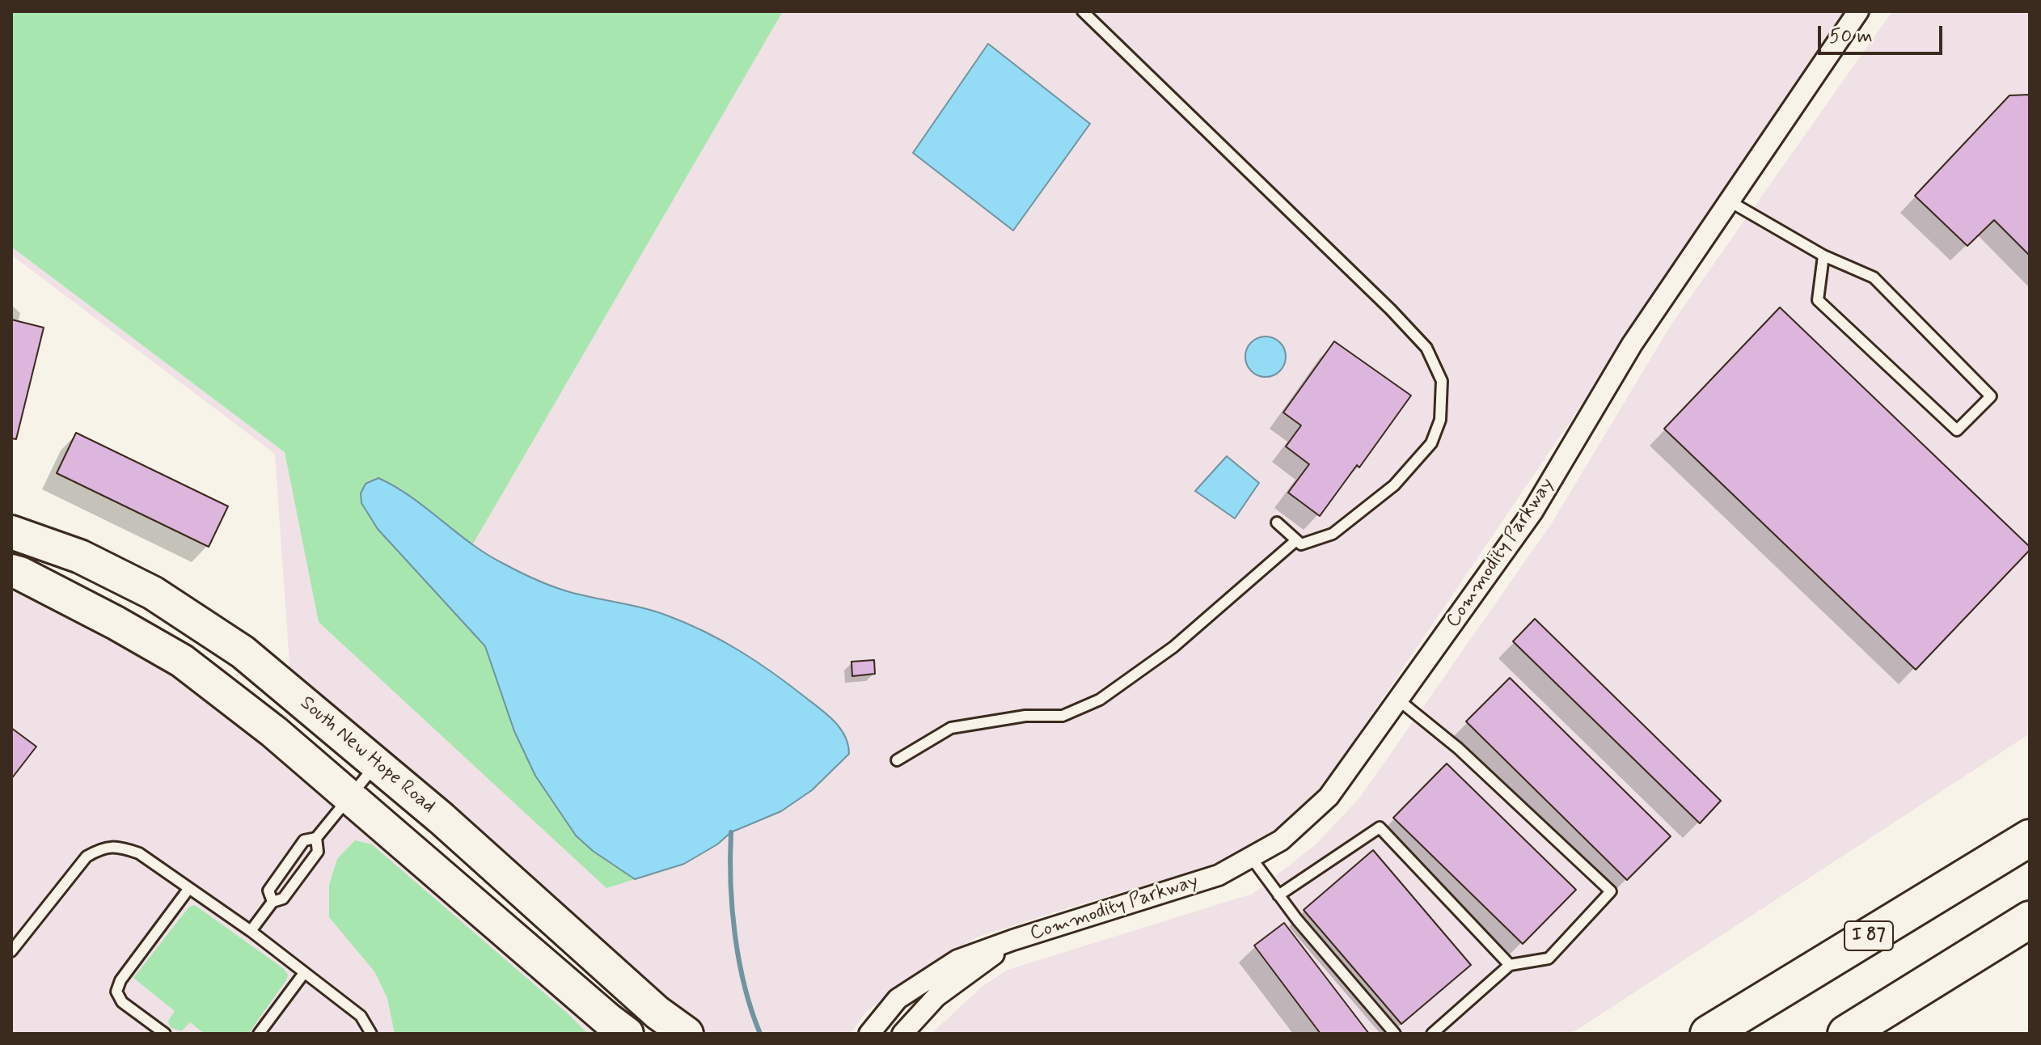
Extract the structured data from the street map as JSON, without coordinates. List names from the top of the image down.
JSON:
{
  "streets": {
    "highway": ["I 87"],
    "main road": ["South New Hope Road"],
    "street": ["Commodity Parkway"]
  },
  "scale_bar": "50 m"
}
